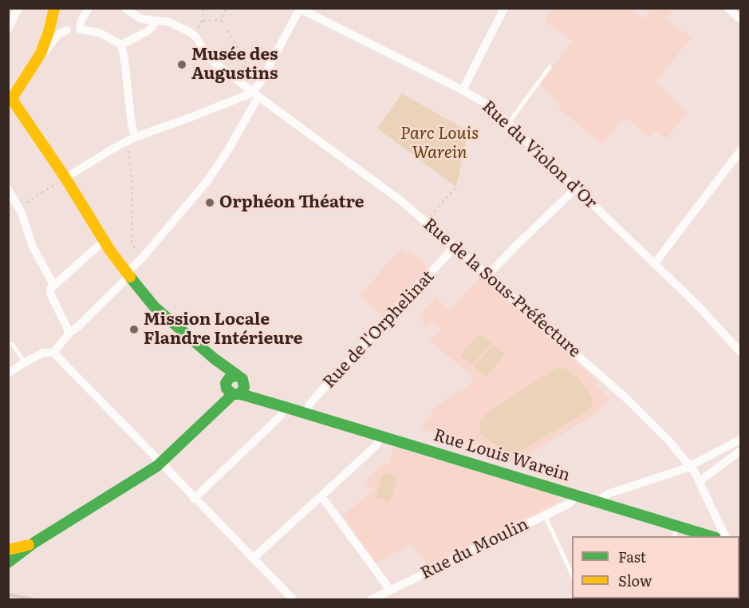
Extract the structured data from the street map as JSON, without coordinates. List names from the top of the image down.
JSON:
{
  "streets": {
    "main road": ["Rue Louis Warein"],
    "street": [
      "Rue du Violon d'Or",
      "Rue de la Sous-Préfecture",
      "Rue de l'Orphelinat",
      "Rue du Moulin"
    ]
  },
  "crossings": [
    ["Rue de la Sous-Préfecture", "Rue de l'Orphelinat"],
    ["Rue de l'Orphelinat", "Rue Louis Warein"],
    ["Rue Louis Warein", "Rue du Moulin"]
  ],
  "parks": ["Parc Louis Warein"],
  "places": ["Musée des Augustins", "Orphéon Théatre", "Mission Locale Flandre Intérieure"],
  "legend": ["Fast", "Slow"]
}
